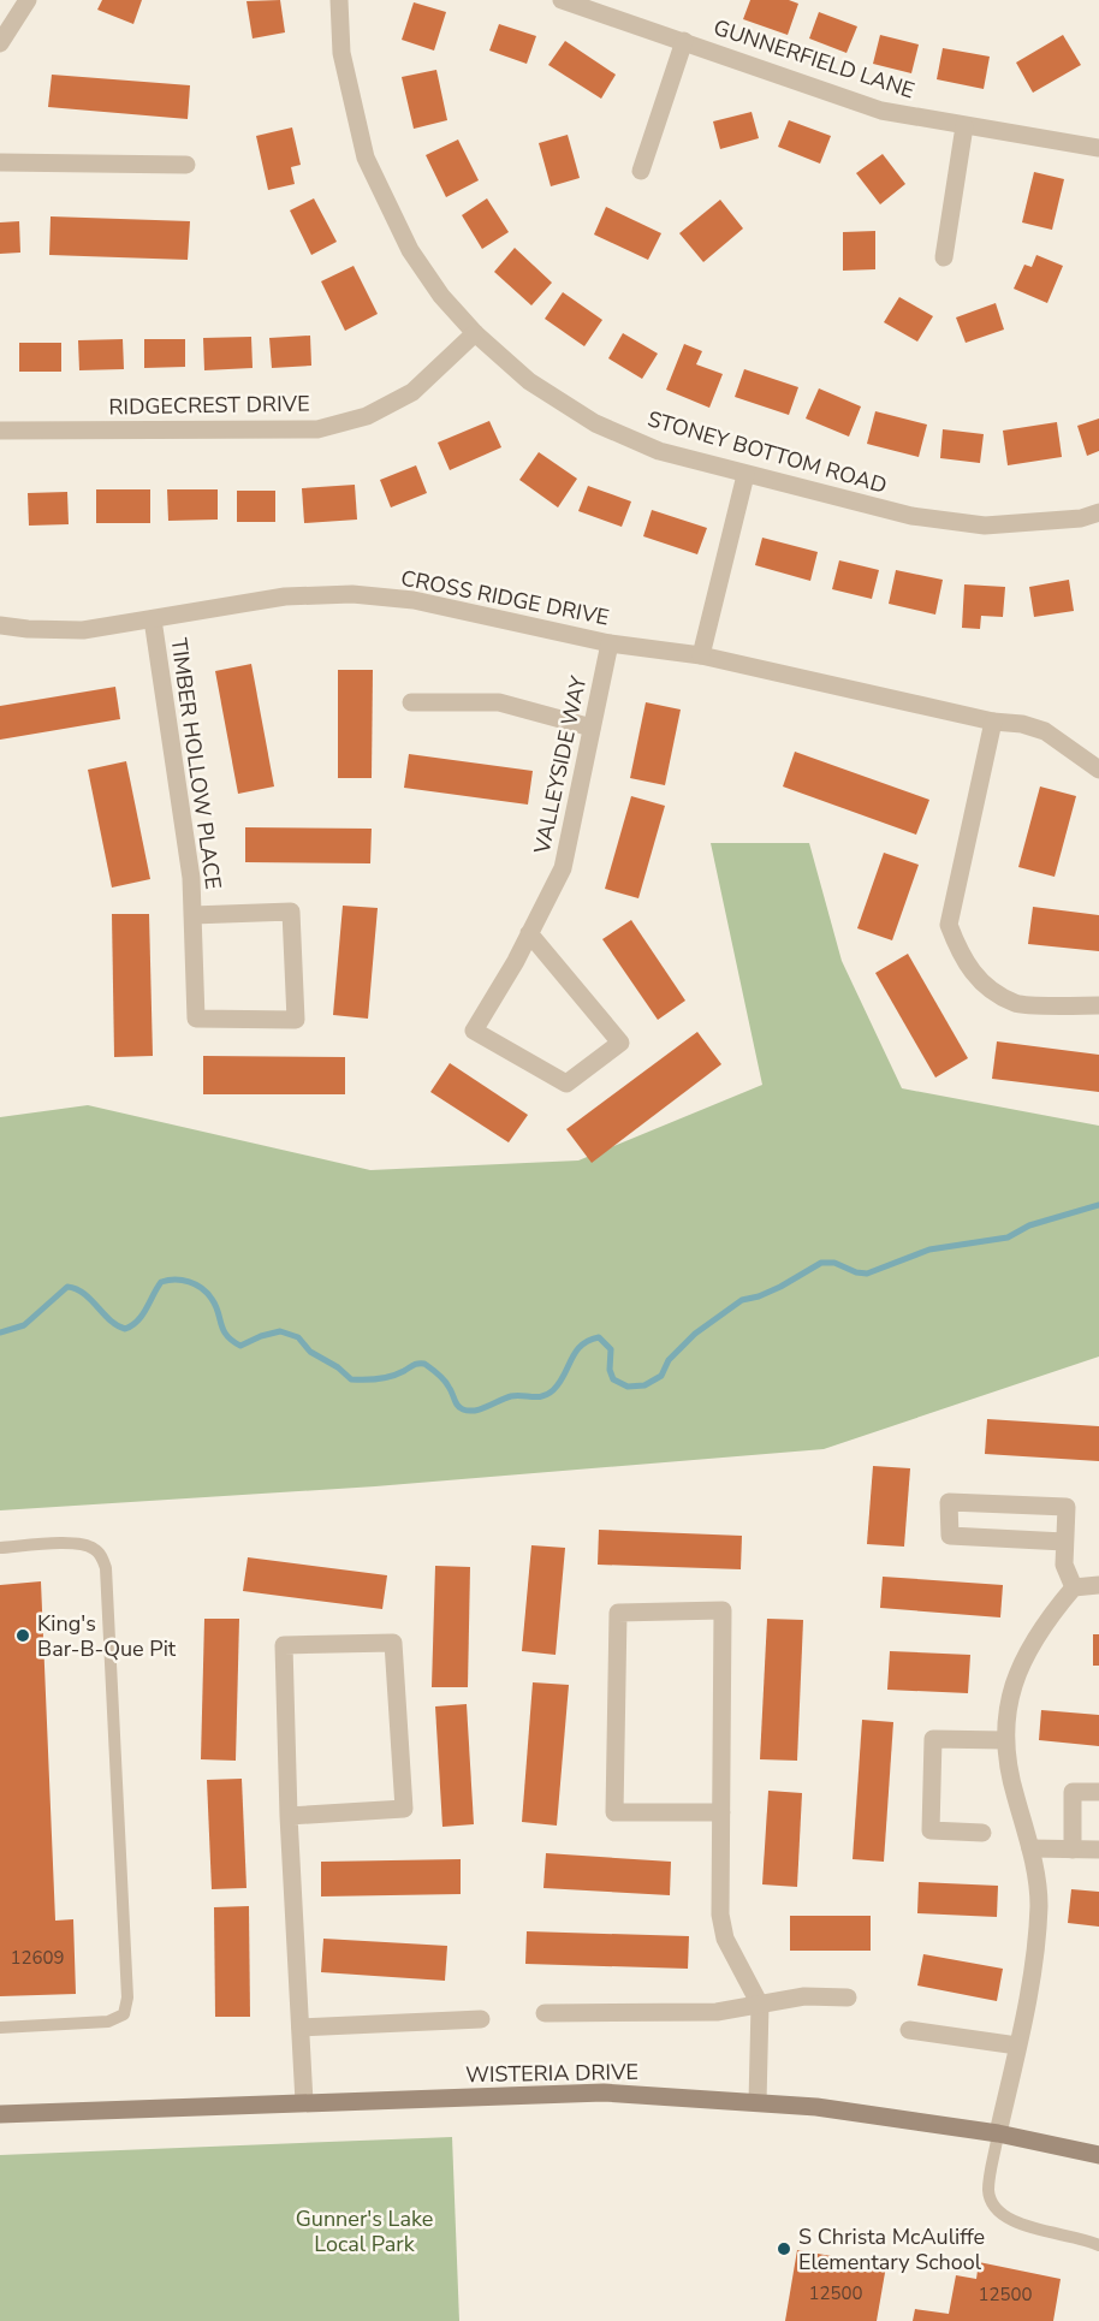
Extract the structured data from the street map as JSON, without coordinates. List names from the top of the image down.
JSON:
{
  "streets": {
    "street": [
      "GUNNERFIELD LANE",
      "RIDGECREST DRIVE",
      "STONEY BOTTOM ROAD",
      "CROSS RIDGE DRIVE",
      "TIMBER HOLLOW PLACE",
      "VALLEYSIDE WAY",
      "WISTERIA DRIVE"
    ]
  },
  "crossings": [
    ["RIDGECREST DRIVE", "STONEY BOTTOM ROAD"],
    ["CROSS RIDGE DRIVE", "TIMBER HOLLOW PLACE"],
    ["CROSS RIDGE DRIVE", "VALLEYSIDE WAY"]
  ],
  "parks": ["Gunner's Lake Local Park"],
  "places": ["King's Bar-B-Que Pit", "S Christa McAuliffe Elementary School"],
  "house_numbers": ["12609", "12500", "12500"]
}
